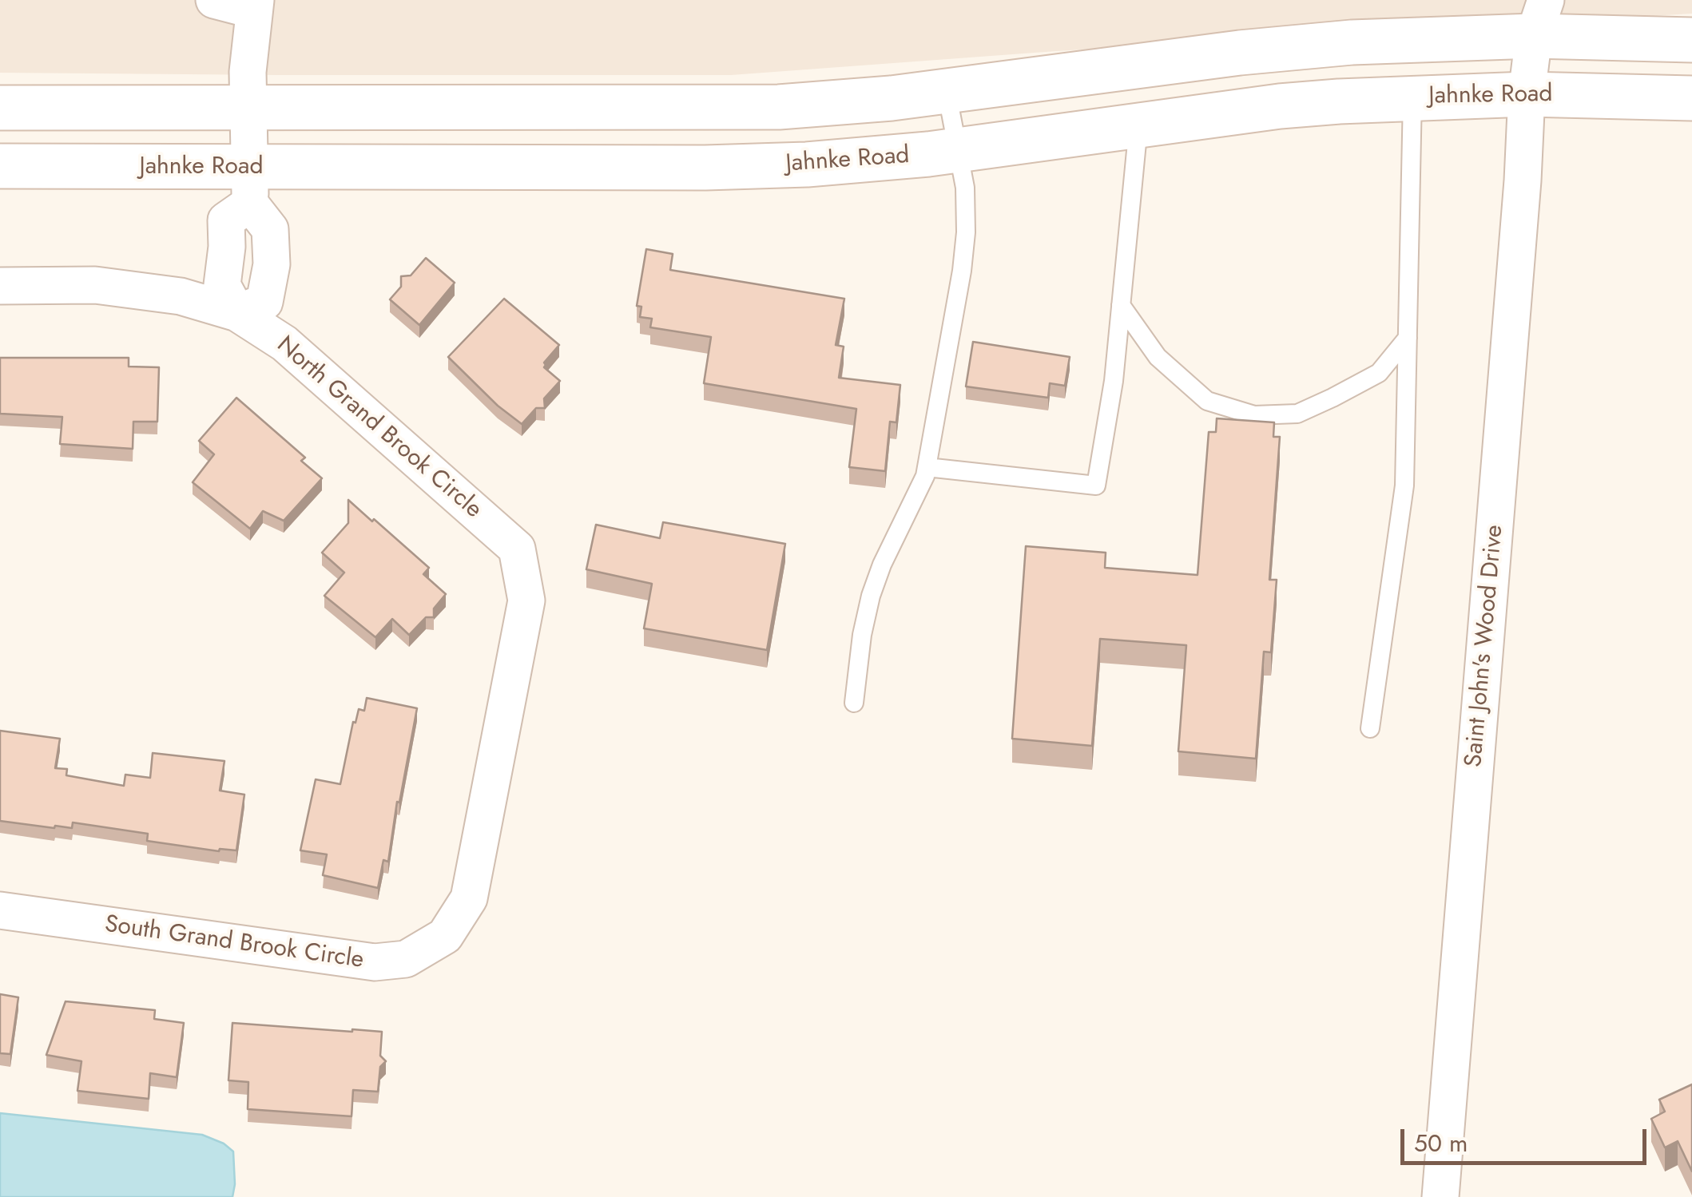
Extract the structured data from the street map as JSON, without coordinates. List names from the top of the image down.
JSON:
{
  "streets": {
    "main road": ["Jahnke Road"],
    "street": ["North Grand Brook Circle", "Saint John's Wood Drive", "South Grand Brook Circle"]
  },
  "crossings": [
    ["Jahnke Road", "Saint John's Wood Drive"],
    ["North Grand Brook Circle", "South Grand Brook Circle"]
  ],
  "scale_bar": "50 m"
}
